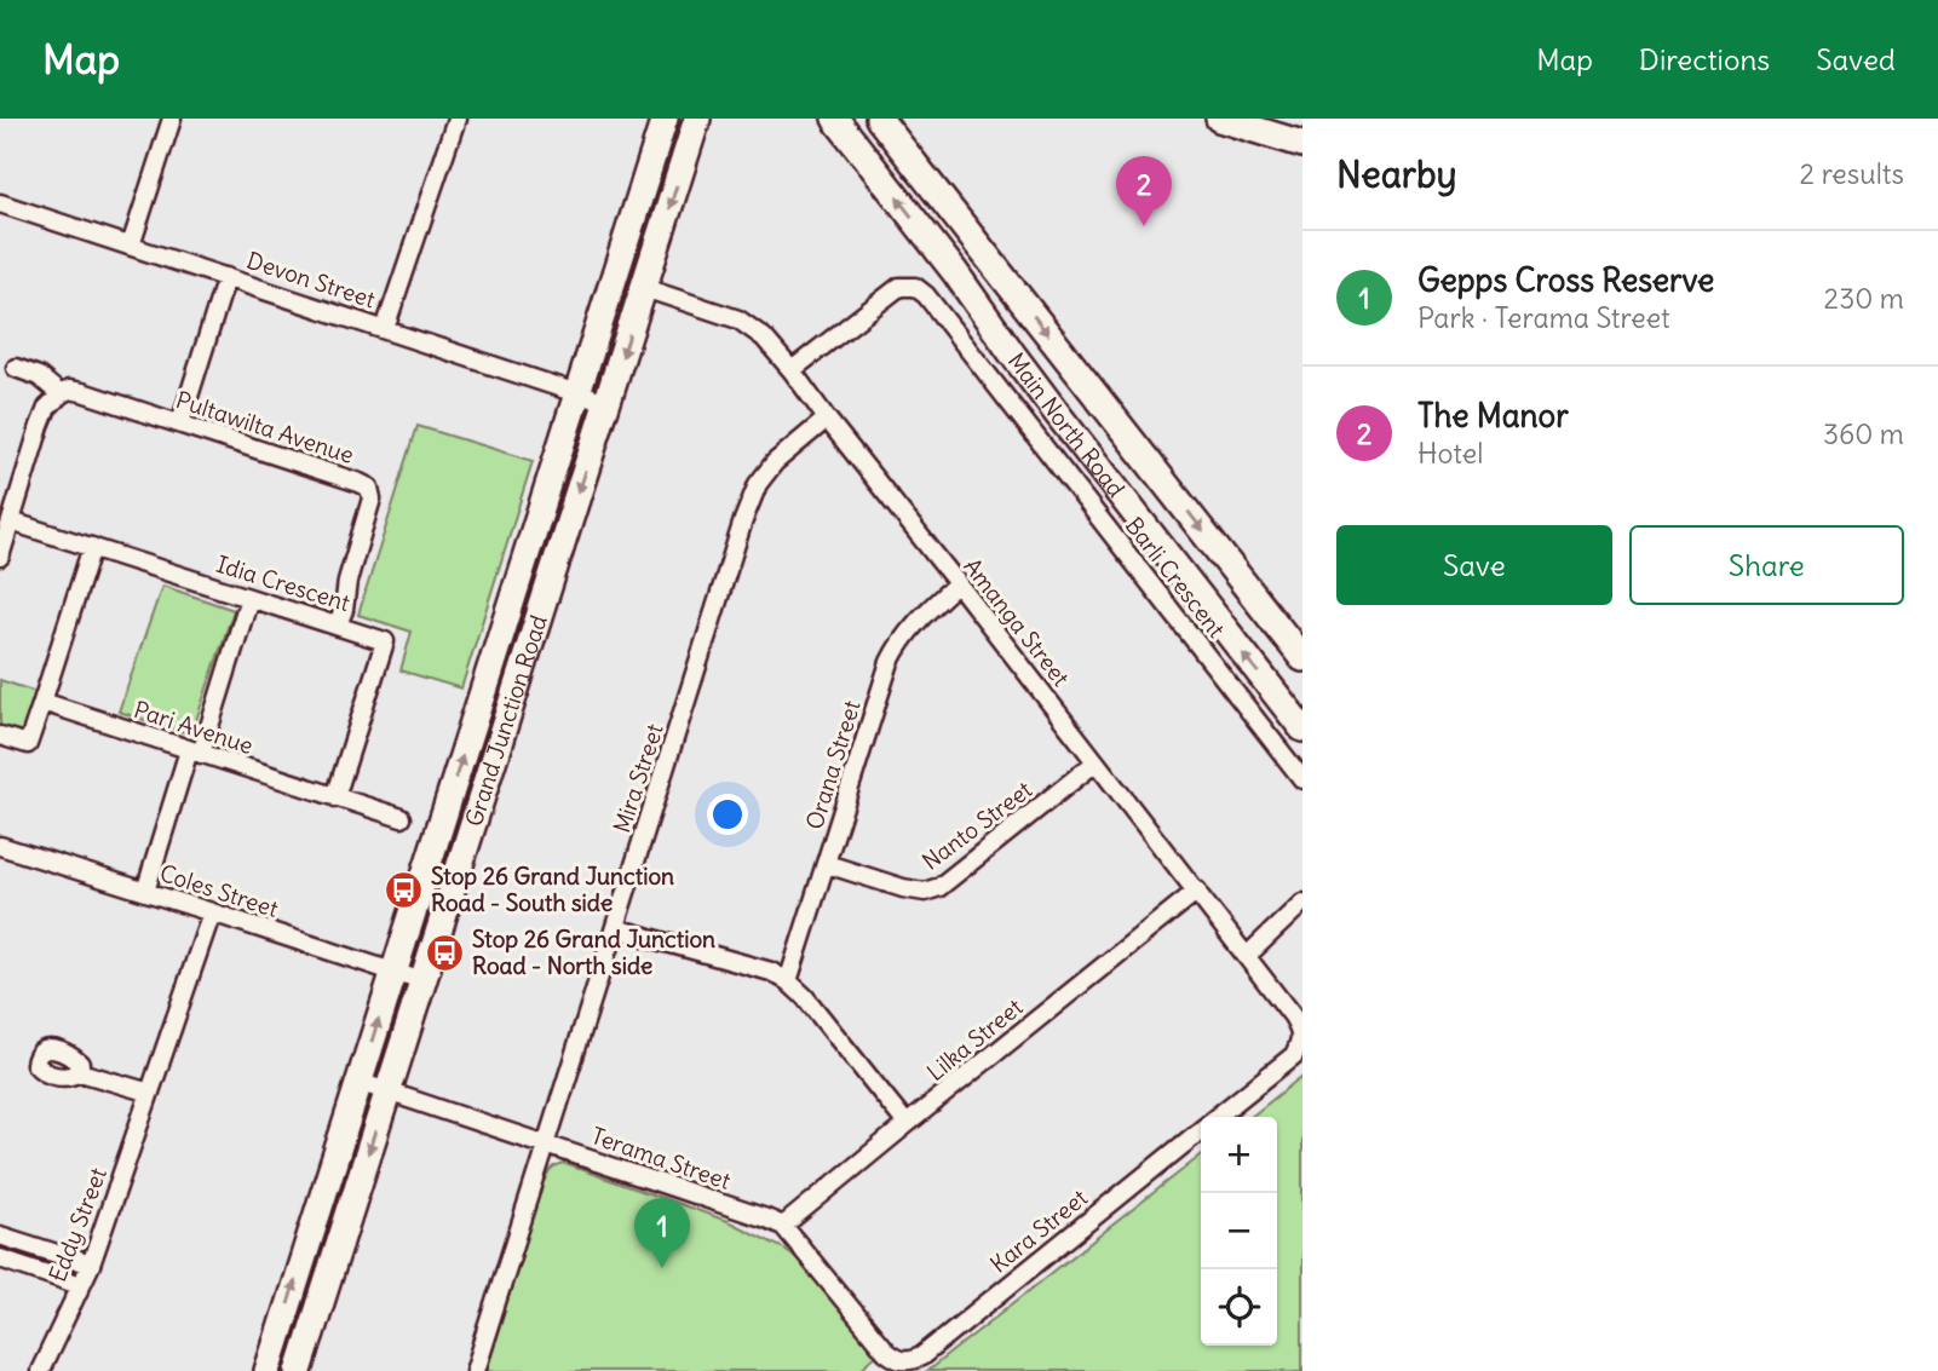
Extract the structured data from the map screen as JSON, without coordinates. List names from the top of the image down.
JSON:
{
  "streets": {
    "highway": ["Main North Road", "Grand Junction Road"],
    "street": [
      "Devon Street",
      "Pultawilta Avenue",
      "Barli Crescent",
      "Idia Crescent",
      "Amanga Street",
      "Pari Avenue",
      "Orana Street",
      "Mira Street",
      "Nanto Street",
      "Coles Street",
      "Lilka Street",
      "Terama Street",
      "Eddy Street",
      "Kara Street"
    ]
  },
  "crossings": [
    ["Devon Street", "Grand Junction Road"],
    ["Pultawilta Avenue", "Idia Crescent"],
    ["Barli Crescent", "Amanga Street"],
    ["Idia Crescent", "Pari Avenue"],
    ["Amanga Street", "Grand Junction Road"],
    ["Amanga Street", "Orana Street"],
    ["Amanga Street", "Mira Street"],
    ["Amanga Street", "Nanto Street"],
    ["Amanga Street", "Lilka Street"],
    ["Amanga Street", "Kara Street"],
    ["Grand Junction Road", "Coles Street"],
    ["Grand Junction Road", "Terama Street"],
    ["Orana Street", "Nanto Street"],
    ["Mira Street", "Terama Street"],
    ["Coles Street", "Eddy Street"],
    ["Lilka Street", "Terama Street"],
    ["Lilka Street", "Kara Street"],
    ["Terama Street", "Kara Street"]
  ],
  "places": {
    "bus stop": ["Stop 26 Grand Junction Road - South side", "Stop 26 Grand Junction Road - North side"]
  },
  "page": {
    "header": "Map",
    "nav": ["Map", "Directions", "Saved"],
    "heading": ["Nearby", "2 results"],
    "pins": ["2", "1"],
    "list": [
      {
        "mark": "1",
        "name": "Gepps Cross Reserve",
        "note": "Park · Terama Street",
        "value": "230 m"
      },
      {
        "mark": "2",
        "name": "The Manor",
        "note": "Hotel",
        "value": "360 m"
      }
    ],
    "buttons": ["Save", "Share"],
    "map_buttons": ["+", "−"]
  }
}
